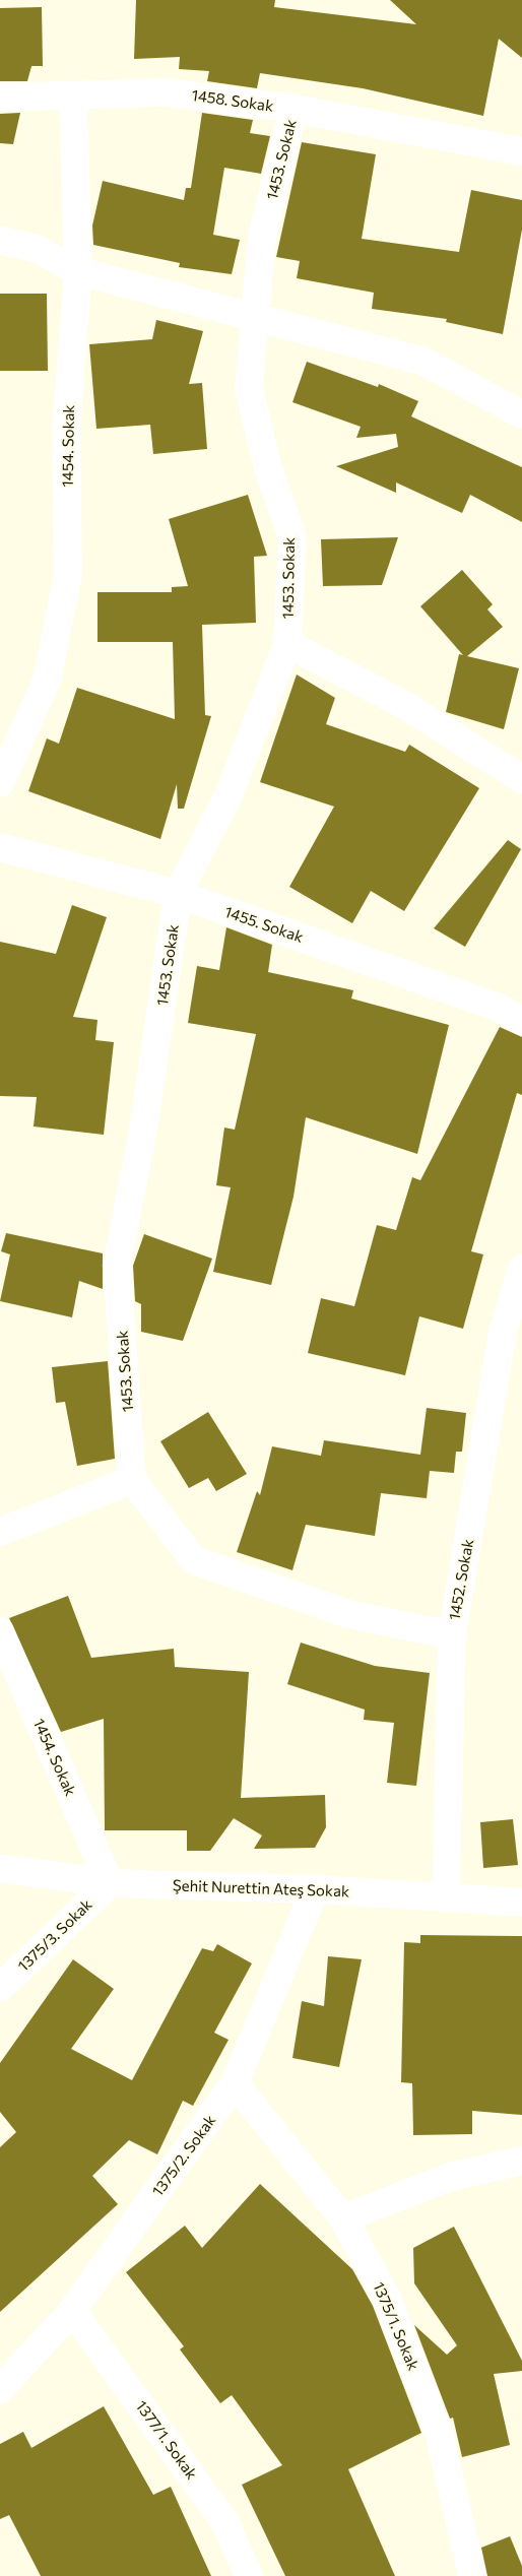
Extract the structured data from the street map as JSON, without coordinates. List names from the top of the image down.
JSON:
{
  "streets": {
    "street": [
      "1458. Sokak",
      "1453. Sokak",
      "1454. Sokak",
      "1455. Sokak",
      "1452. Sokak",
      "Şehit Nurettin Ateş Sokak",
      "1375/3. Sokak",
      "1375/2. Sokak",
      "1375/1. Sokak",
      "1377/1. Sokak"
    ]
  },
  "crossings": [
    ["1458. Sokak", "1453. Sokak"],
    ["1458. Sokak", "1454. Sokak"],
    ["1453. Sokak", "1455. Sokak"],
    ["1454. Sokak", "Şehit Nurettin Ateş Sokak"],
    ["1454. Sokak", "1375/3. Sokak"],
    ["1452. Sokak", "Şehit Nurettin Ateş Sokak"],
    ["Şehit Nurettin Ateş Sokak", "1375/3. Sokak"],
    ["Şehit Nurettin Ateş Sokak", "1375/2. Sokak"],
    ["1375/2. Sokak", "1375/1. Sokak"],
    ["1375/2. Sokak", "1377/1. Sokak"]
  ]
}
